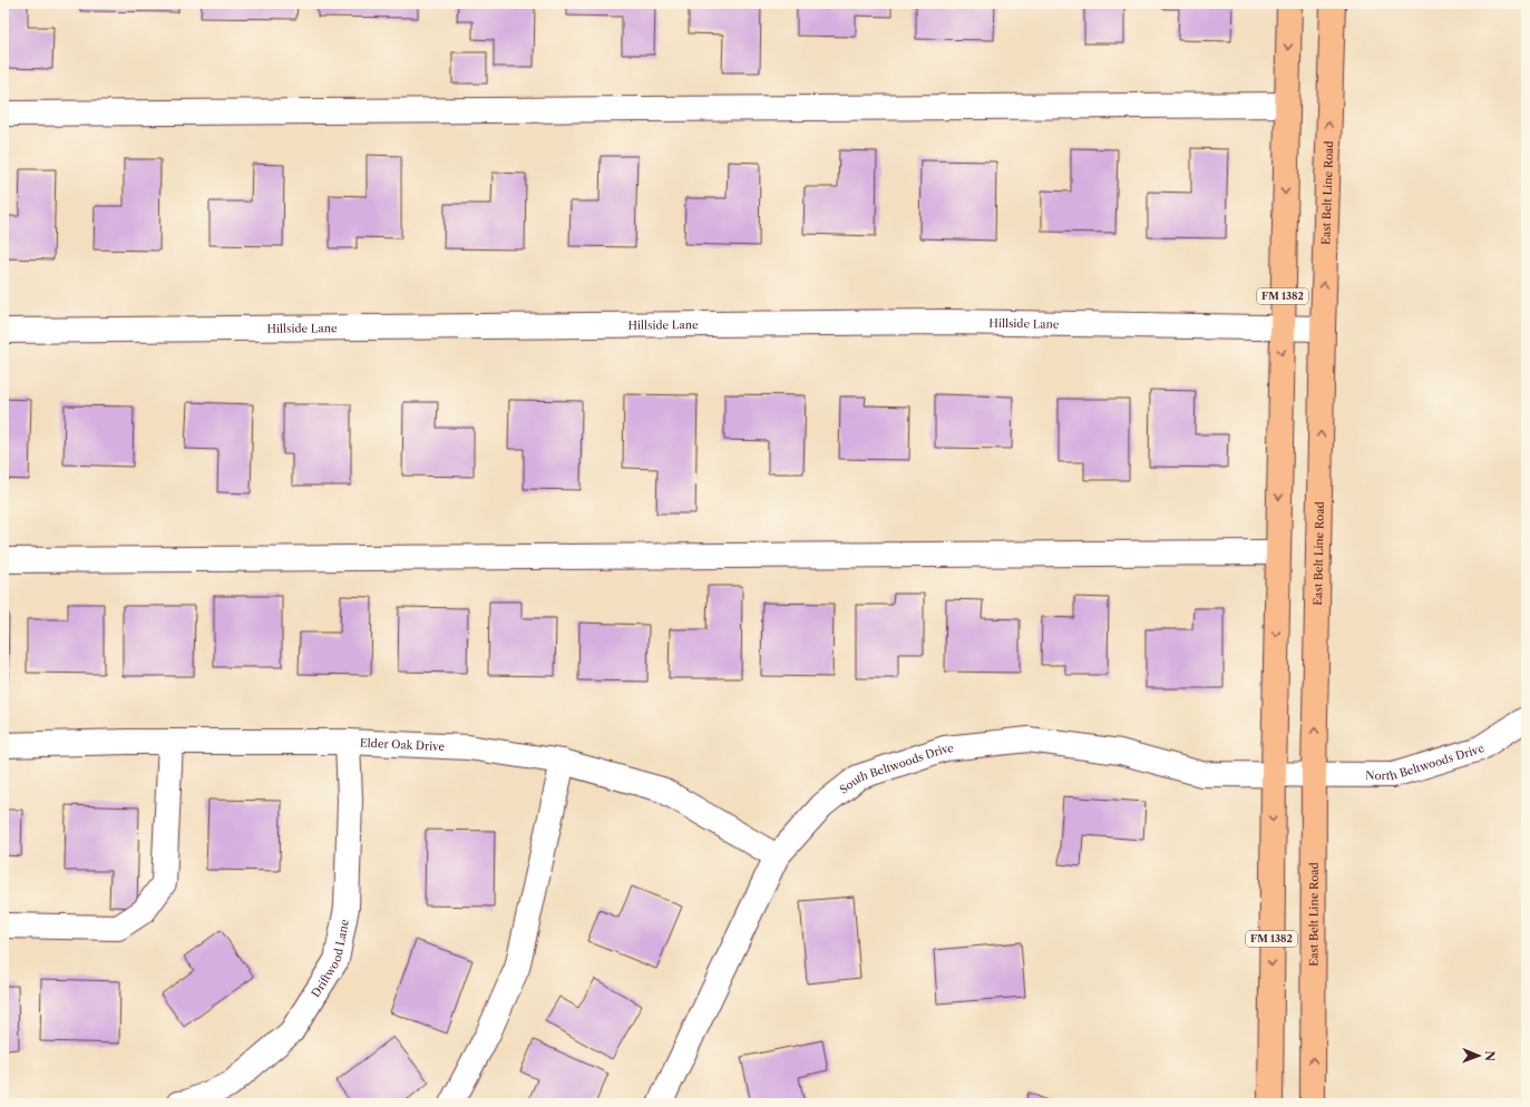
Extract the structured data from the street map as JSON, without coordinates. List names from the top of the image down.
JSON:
{
  "streets": {
    "main road": ["East Belt Line Road", "FM 1382"],
    "street": [
      "Hillside Lane",
      "Elder Oak Drive",
      "North Beltwoods Drive",
      "South Beltwoods Drive",
      "Driftwood Lane"
    ]
  },
  "crossings": [
    ["East Belt Line Road", "Hillside Lane"],
    ["East Belt Line Road", "North Beltwoods Drive"],
    ["East Belt Line Road", "South Beltwoods Drive"],
    ["FM 1382", "Hillside Lane"],
    ["FM 1382", "South Beltwoods Drive"],
    ["Elder Oak Drive", "South Beltwoods Drive"],
    ["Elder Oak Drive", "Driftwood Lane"],
    ["North Beltwoods Drive", "South Beltwoods Drive"]
  ],
  "north": "right"
}
